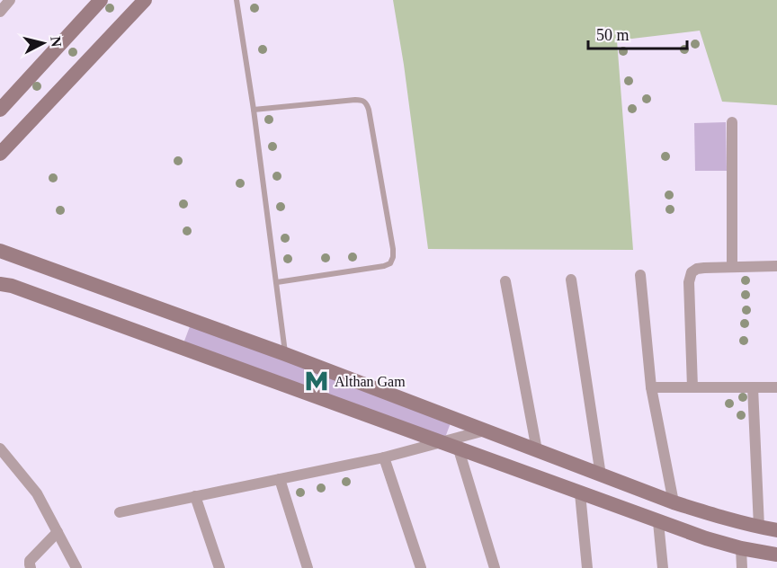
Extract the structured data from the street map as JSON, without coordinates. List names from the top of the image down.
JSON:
{
  "places": {
    "metro station": ["Althan Gam"]
  },
  "scale_bar": "50 m",
  "north": "right"
}
